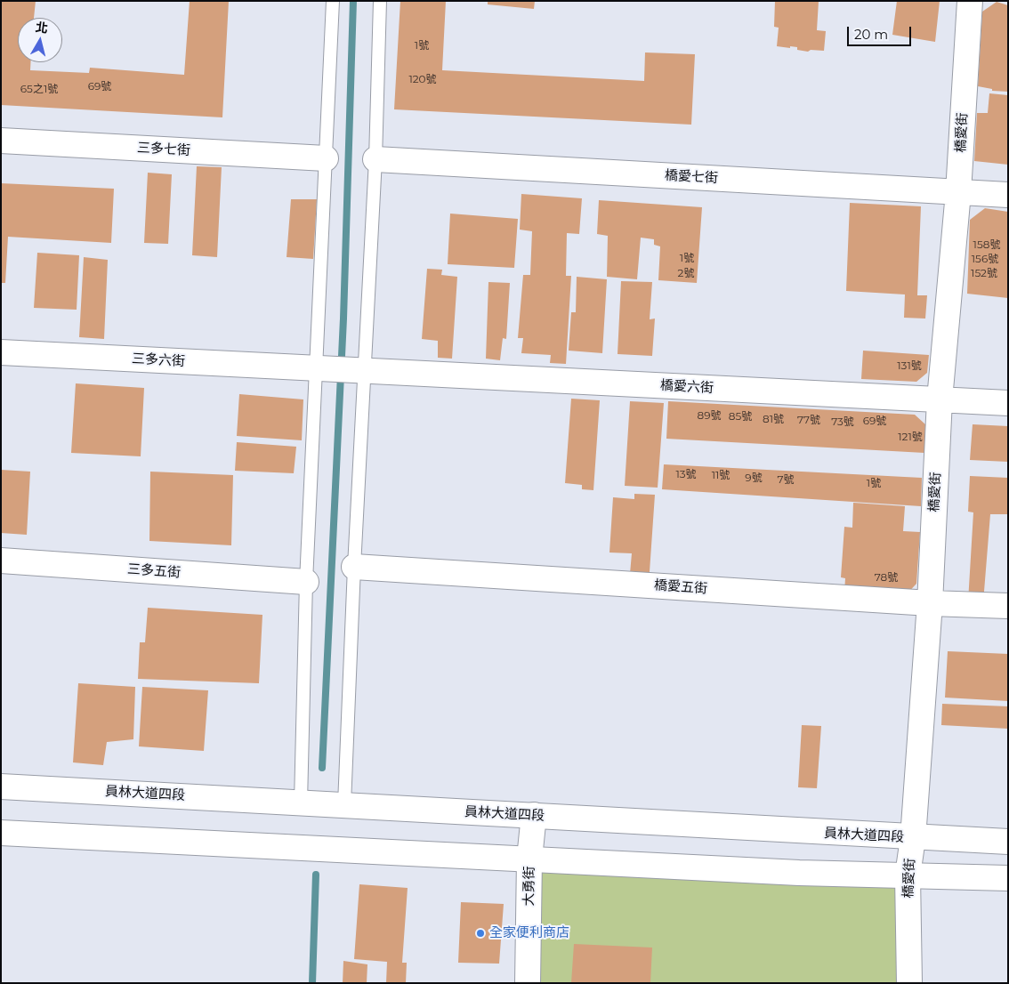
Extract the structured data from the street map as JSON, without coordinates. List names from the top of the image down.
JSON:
{
  "streets": {
    "street": [
      "橋愛街",
      "三多七街",
      "橋愛七街",
      "三多六街",
      "橋愛六街",
      "三多五街",
      "橋愛五街",
      "員林大道四段",
      "大勇街"
    ]
  },
  "crossings": [
    ["橋愛街", "橋愛七街"],
    ["橋愛街", "橋愛六街"],
    ["橋愛街", "橋愛五街"],
    ["橋愛街", "員林大道四段"],
    ["三多六街", "橋愛六街"],
    ["員林大道四段", "大勇街"]
  ],
  "places": ["全家便利商店"],
  "house_numbers": [
    "1號",
    "120號",
    "69號",
    "65之1號",
    "158號",
    "1號",
    "156號",
    "2號",
    "152號",
    "131號",
    "89號",
    "85號",
    "81號",
    "77號",
    "69號",
    "73號",
    "121號",
    "13號",
    "11號",
    "9號",
    "7號",
    "1號",
    "78號"
  ],
  "scale_bar": "20 m",
  "north": "top"
}
